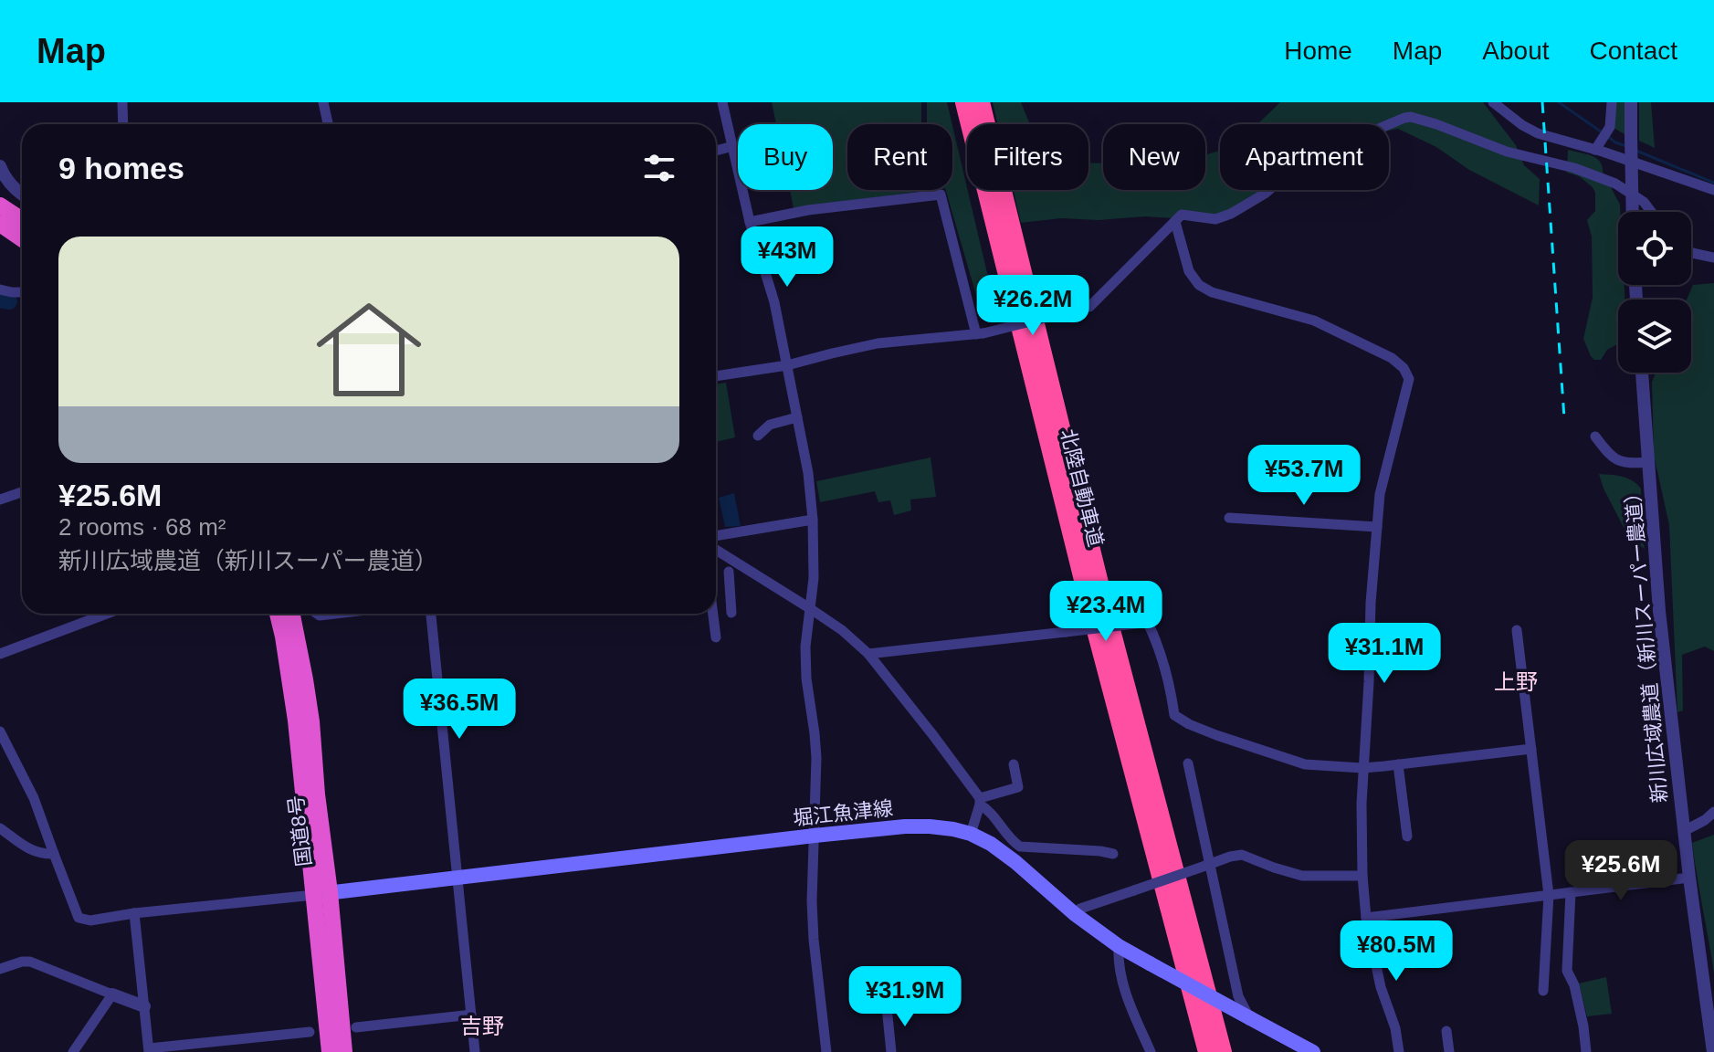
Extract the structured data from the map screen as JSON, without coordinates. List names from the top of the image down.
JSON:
{
  "streets": {
    "highway": ["北陸自動車道", "国道8号"],
    "main road": ["堀江魚津線"],
    "street": ["新川広域農道（新川スーパー農道）"]
  },
  "crossings": [
    ["堀江魚津線", "国道8号"]
  ],
  "districts": ["上野", "吉野"],
  "page": {
    "header": "Map",
    "nav": [
      "Home",
      "Map",
      "About",
      "Contact"
    ],
    "chip": [
      "Buy",
      "Rent",
      "Filters",
      "New",
      "Apartment"
    ],
    "heading": "9 homes",
    "list": [
      {
        "name": "¥25.6M",
        "note": "2 rooms · 68 m² · 新川広域農道（新川スーパー農道）"
      }
    ],
    "price": [
      "¥43M",
      "¥26.2M",
      "¥53.7M",
      "¥23.4M",
      "¥31.1M",
      "¥36.5M",
      "¥25.6M",
      "¥80.5M",
      "¥31.9M"
    ]
  }
}
